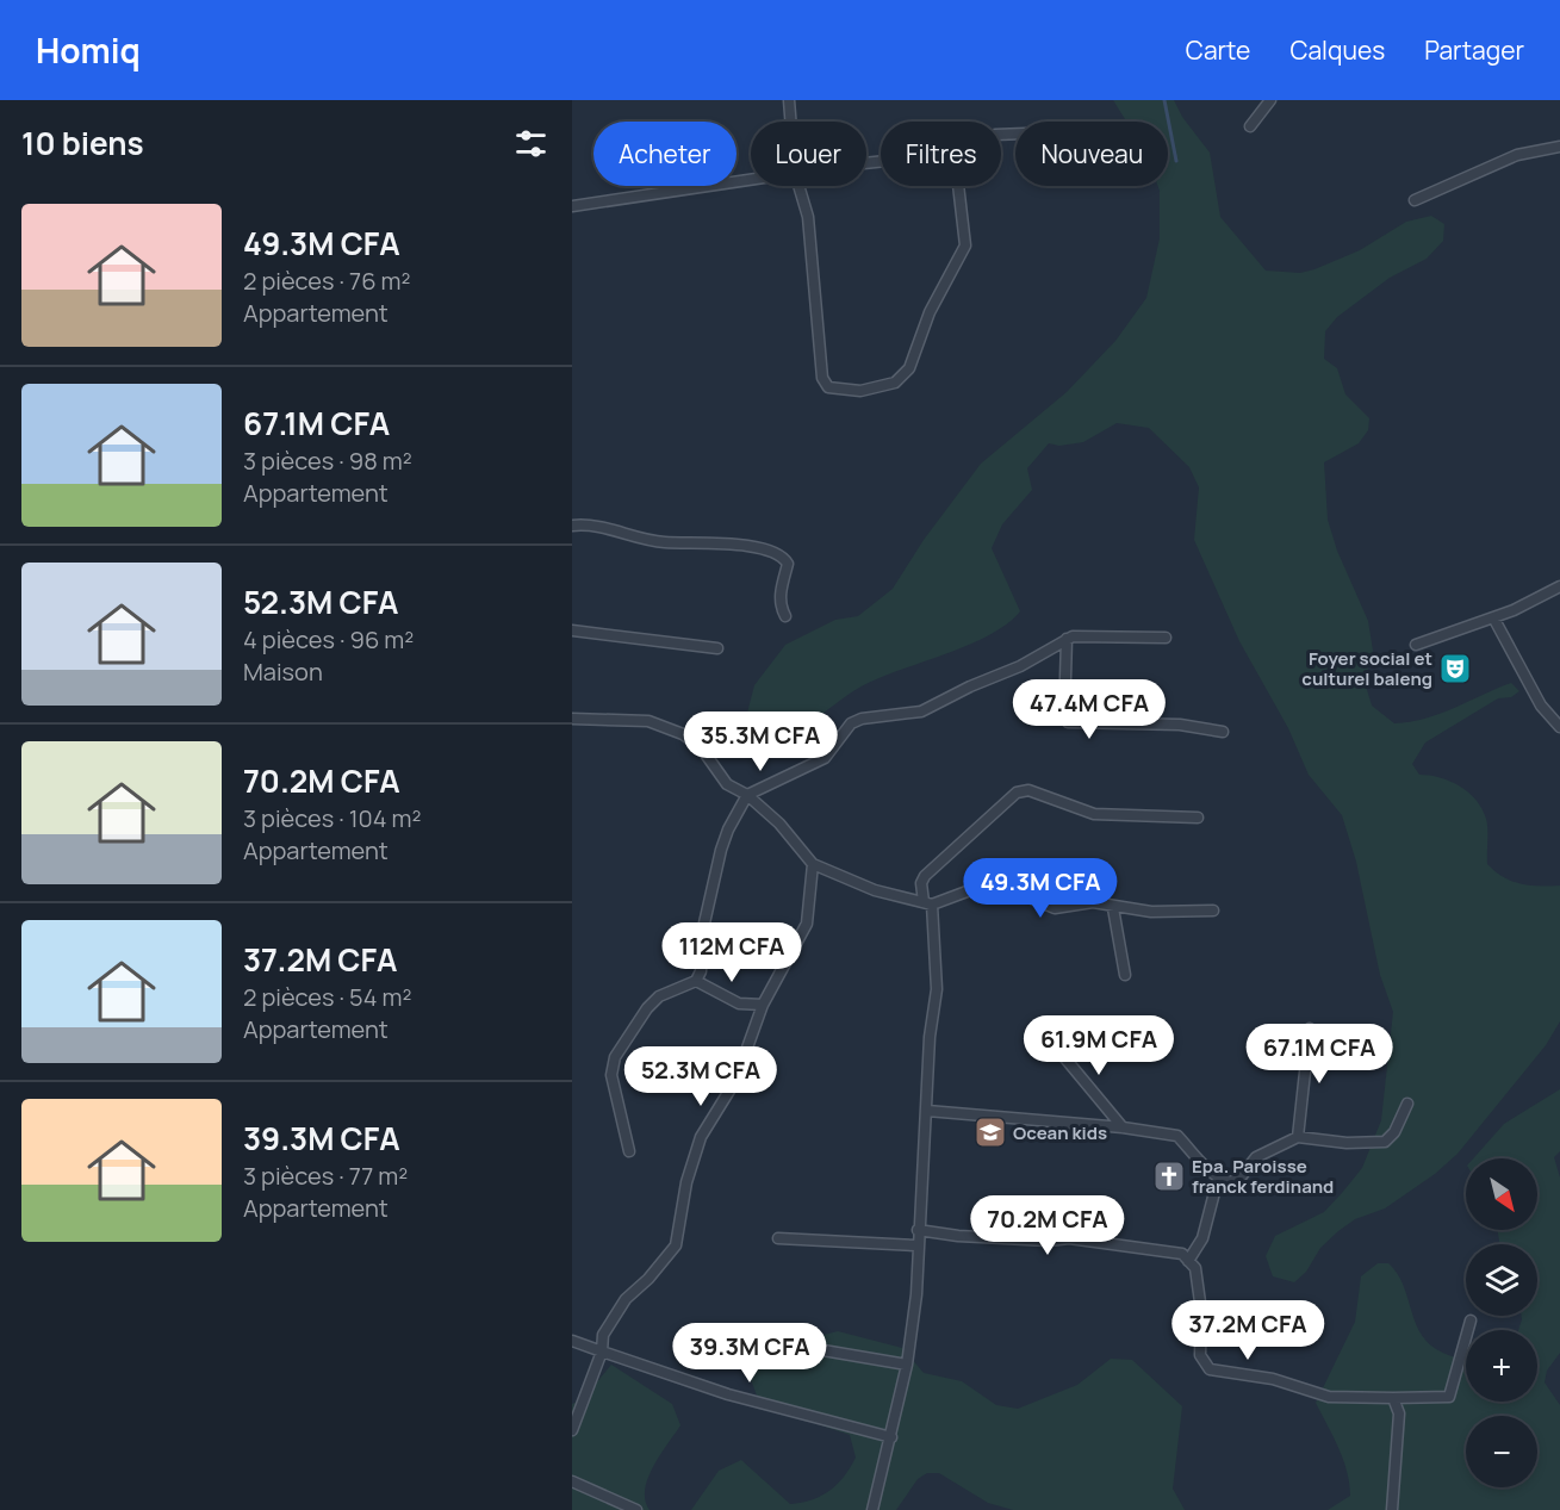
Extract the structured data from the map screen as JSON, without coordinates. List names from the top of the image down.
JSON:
{
  "places": {
    "theatre": ["Foyer social et culturel baleng"],
    "school or university": ["Ocean kids"],
    "church": ["Epa. Paroisse franck ferdinand"]
  },
  "north": "bottom right",
  "page": {
    "header": "Homiq",
    "nav": ["Carte", "Calques", "Partager"],
    "heading": "10 biens",
    "chip": [
      "Acheter",
      "Louer",
      "Filtres",
      "Nouveau"
    ],
    "list": [
      {
        "name": "49.3M CFA",
        "note": "2 pièces · 76 m² · Appartement"
      },
      {
        "name": "67.1M CFA",
        "note": "3 pièces · 98 m² · Appartement"
      },
      {
        "name": "52.3M CFA",
        "note": "4 pièces · 96 m² · Maison"
      },
      {
        "name": "70.2M CFA",
        "note": "3 pièces · 104 m² · Appartement"
      },
      {
        "name": "37.2M CFA",
        "note": "2 pièces · 54 m² · Appartement"
      },
      {
        "name": "39.3M CFA",
        "note": "3 pièces · 77 m² · Appartement"
      }
    ],
    "price": [
      "47.4M CFA",
      "35.3M CFA",
      "49.3M CFA",
      "112M CFA",
      "61.9M CFA",
      "67.1M CFA",
      "52.3M CFA",
      "70.2M CFA",
      "37.2M CFA",
      "39.3M CFA"
    ],
    "map_buttons": ["+", "−"]
  }
}
